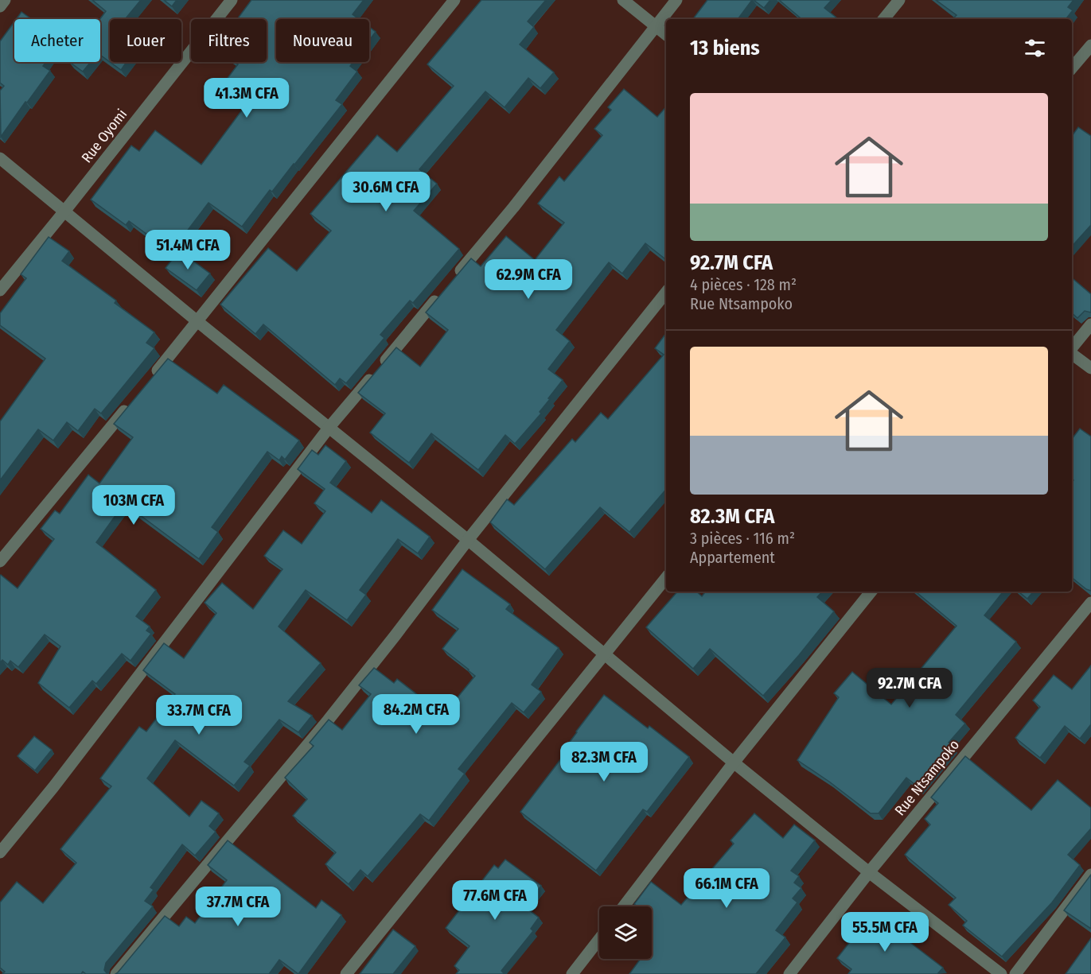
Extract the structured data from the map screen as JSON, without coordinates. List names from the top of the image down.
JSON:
{
  "streets": {
    "street": ["Rue Oyomi", "Rue Ntsampoko"]
  },
  "page": {
    "chip": [
      "Acheter",
      "Louer",
      "Filtres",
      "Nouveau"
    ],
    "heading": "13 biens",
    "list": [
      {
        "name": "92.7M CFA",
        "note": "4 pièces · 128 m² · Rue Ntsampoko"
      },
      {
        "name": "82.3M CFA",
        "note": "3 pièces · 116 m² · Appartement"
      }
    ],
    "price": [
      "41.3M CFA",
      "30.6M CFA",
      "51.4M CFA",
      "62.9M CFA",
      "103M CFA",
      "92.7M CFA",
      "84.2M CFA",
      "33.7M CFA",
      "82.3M CFA",
      "66.1M CFA",
      "77.6M CFA",
      "37.7M CFA",
      "55.5M CFA"
    ]
  }
}
